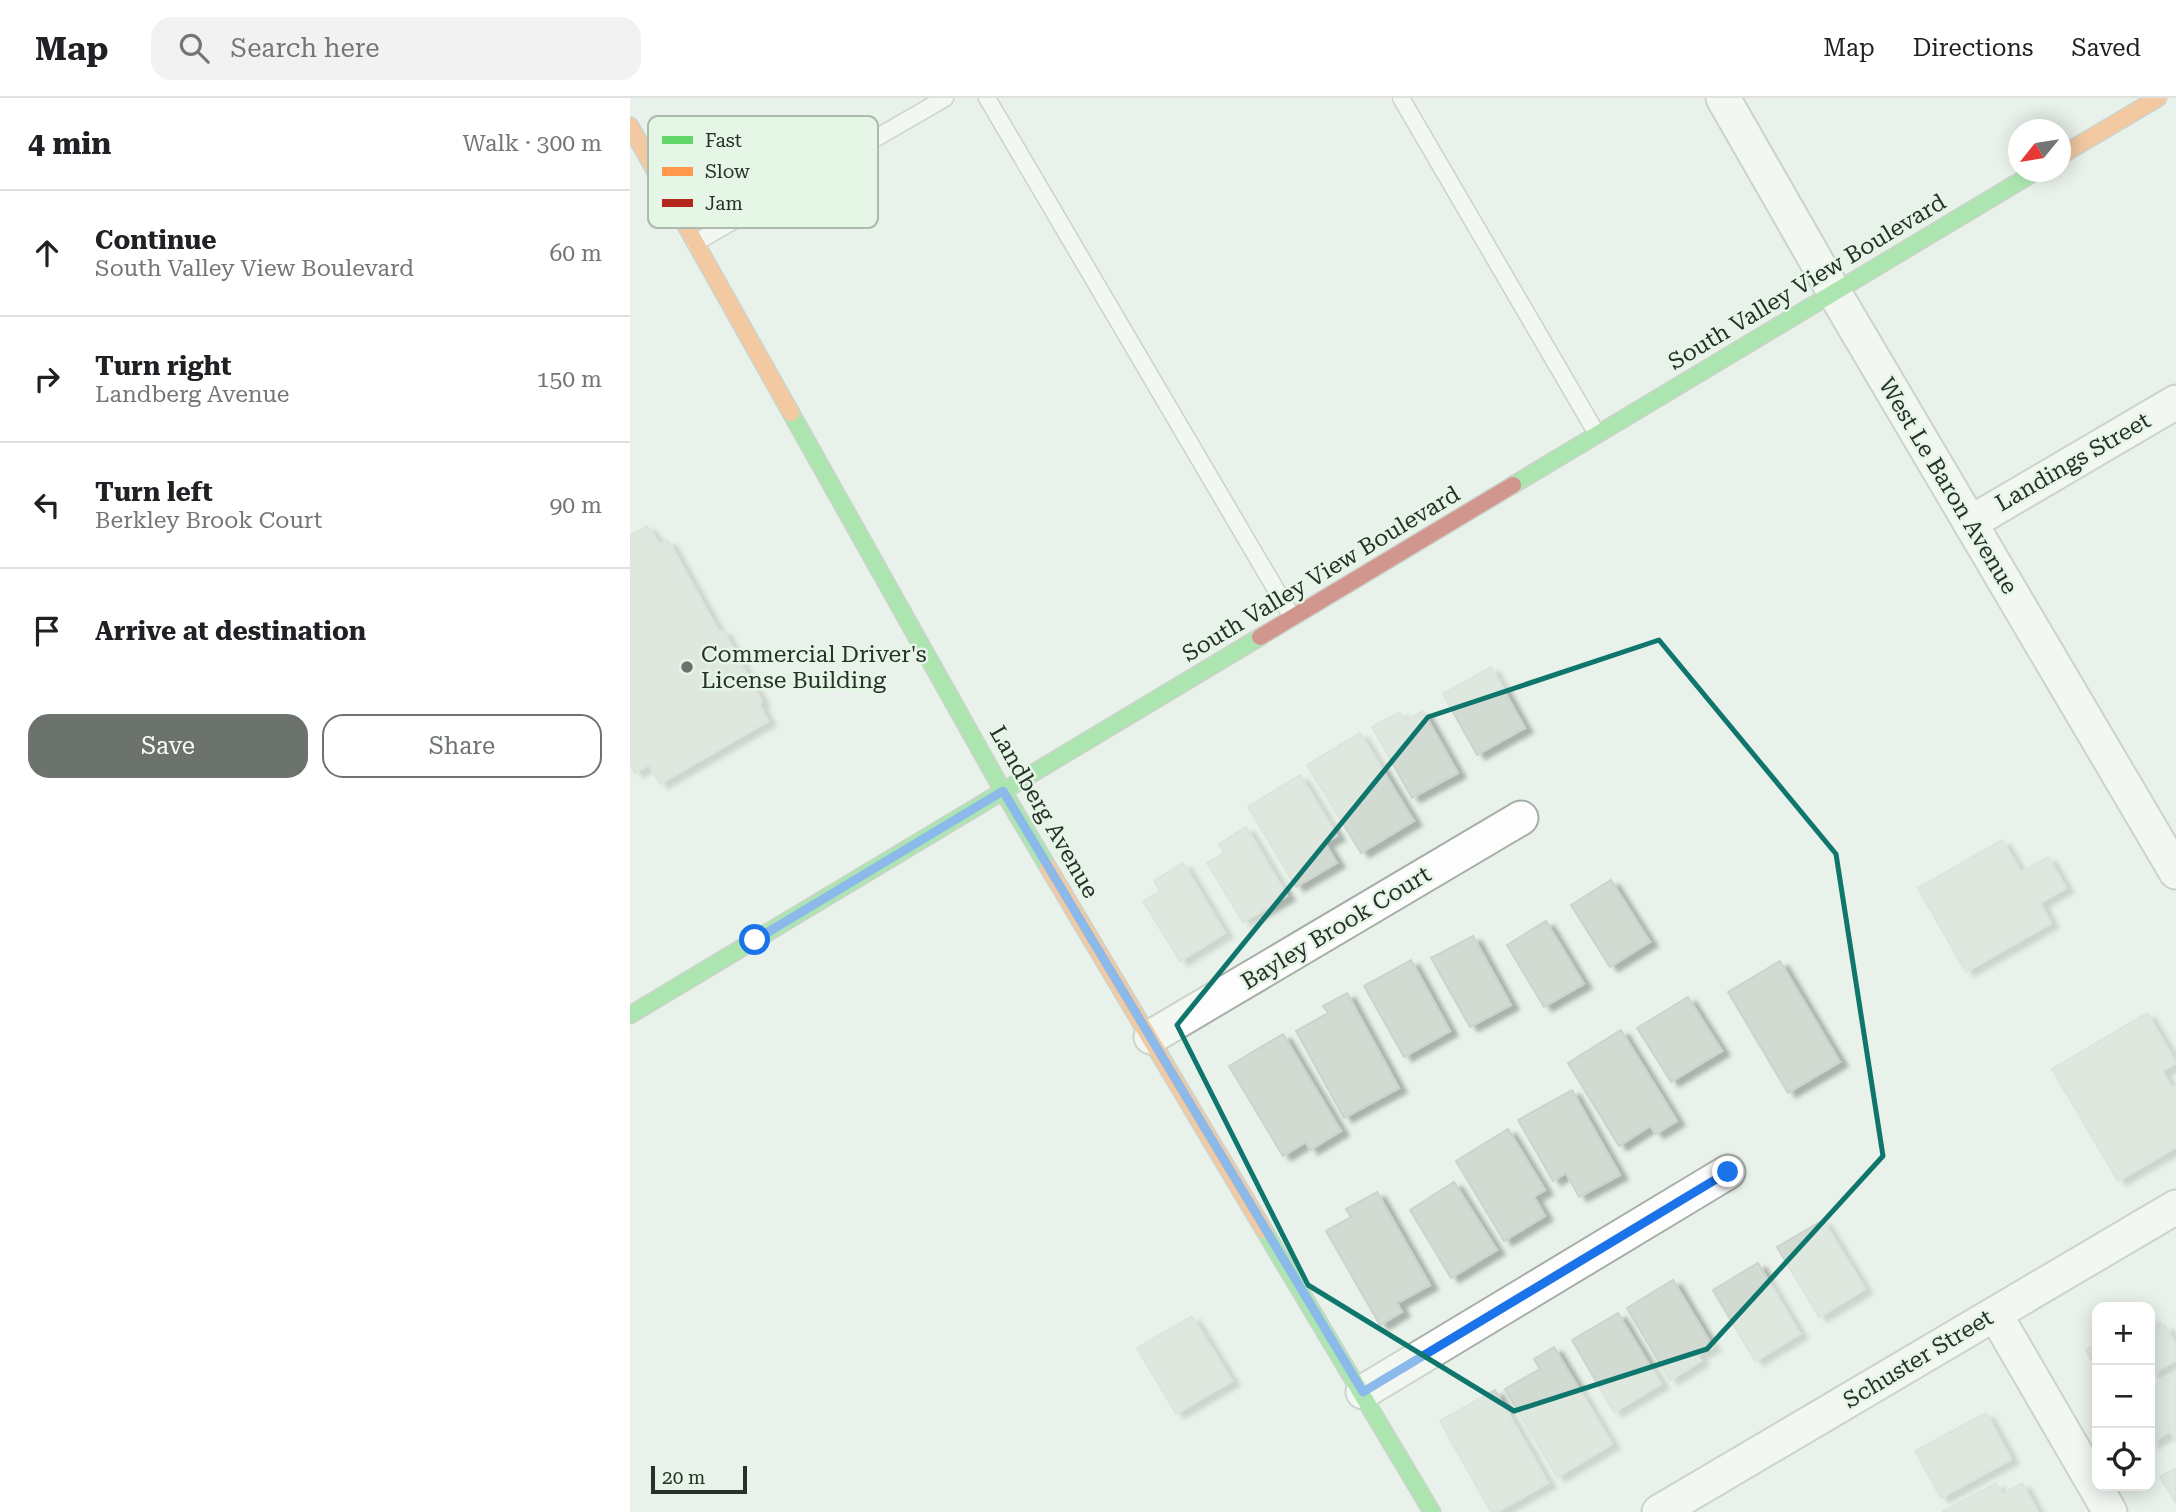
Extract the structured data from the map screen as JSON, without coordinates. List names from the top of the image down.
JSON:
{
  "streets": {
    "main road": ["South Valley View Boulevard", "Landberg Avenue"],
    "street": [
      "Landings Street",
      "West Le Baron Avenue",
      "Bayley Brook Court",
      "Schuster Street"
    ]
  },
  "crossings": [
    ["South Valley View Boulevard", "West Le Baron Avenue"],
    ["South Valley View Boulevard", "Landberg Avenue"],
    ["Landings Street", "West Le Baron Avenue"],
    ["Landberg Avenue", "Bayley Brook Court"]
  ],
  "places": ["Commercial Driver's License Building"],
  "legend": ["Fast", "Slow", "Jam"],
  "scale_bar": "20 m",
  "north": "bottom left",
  "page": {
    "header": "Map",
    "search": "Search here",
    "nav": ["Map", "Directions", "Saved"],
    "heading": ["4 min", "Walk · 300 m"],
    "list": [
      ["Continue", "South Valley View Boulevard", "60 m"],
      ["Turn right", "Landberg Avenue", "150 m"],
      ["Turn left", "Berkley Brook Court", "90 m"],
      "Arrive at destination"
    ],
    "buttons": ["Save", "Share"],
    "map_buttons": ["+", "−"],
    "scale": "20 m"
  }
}
